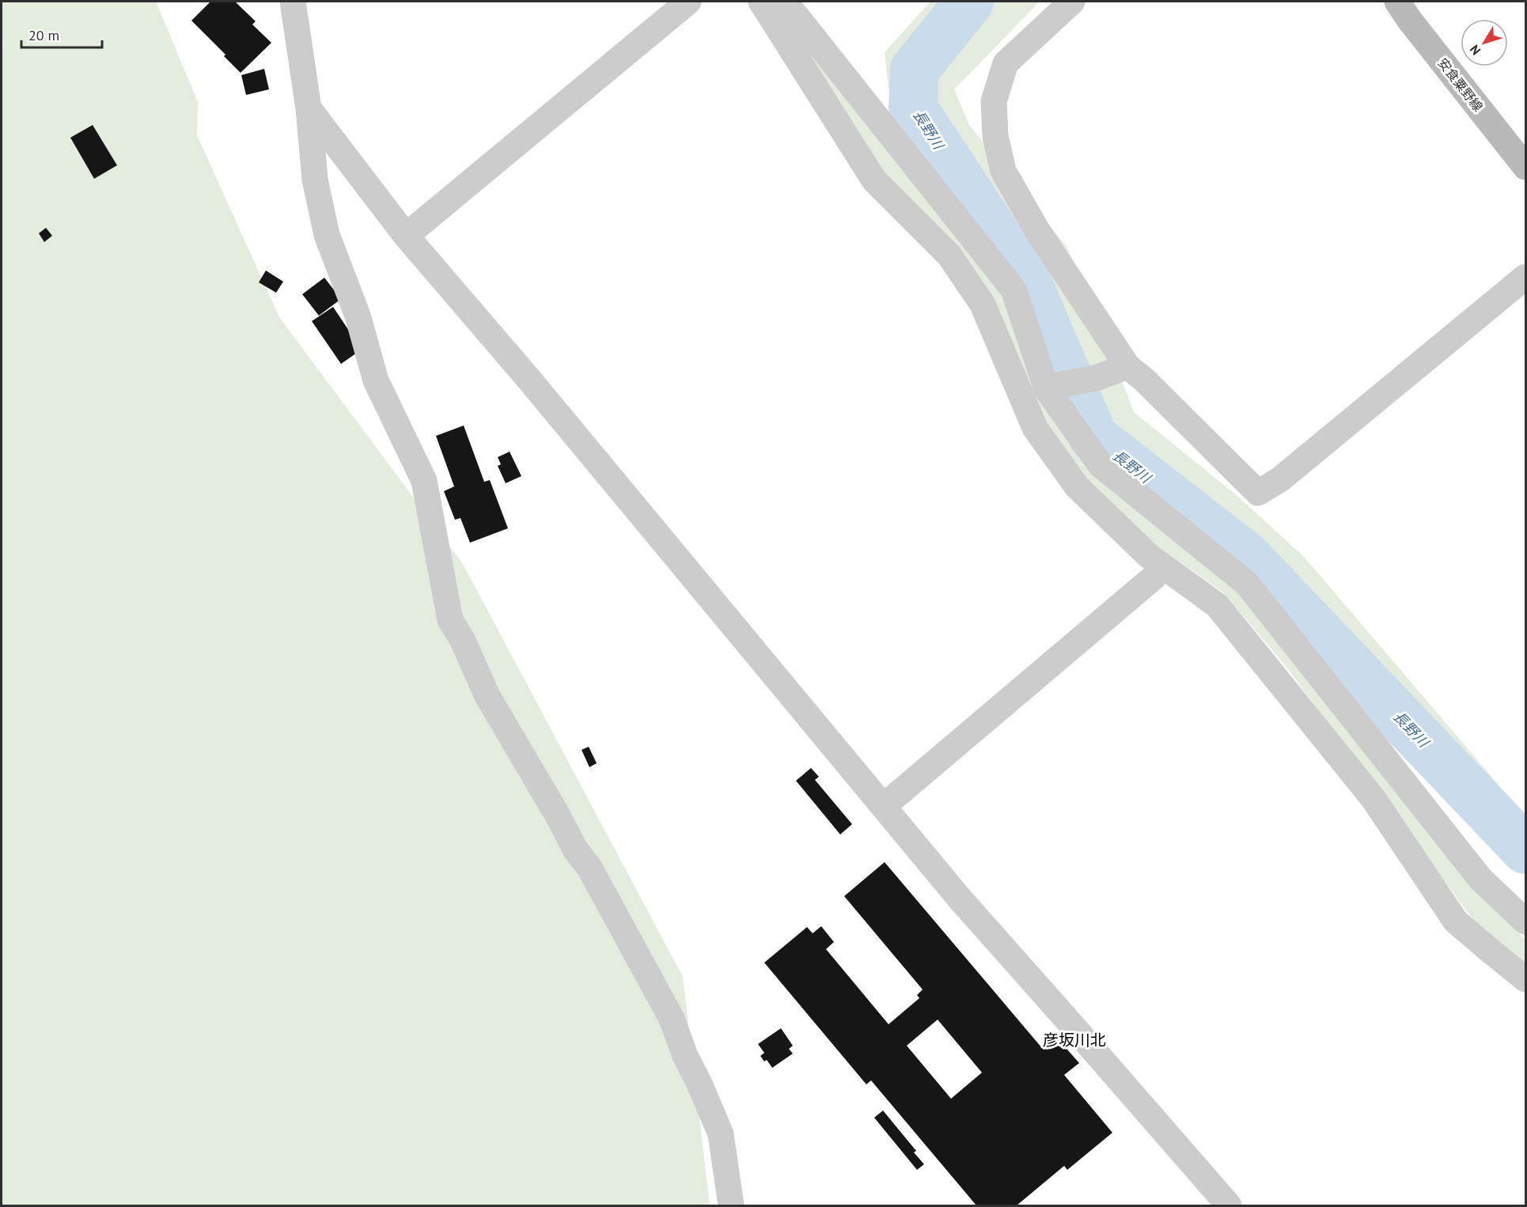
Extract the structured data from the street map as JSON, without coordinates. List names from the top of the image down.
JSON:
{
  "streets": {
    "main road": ["安食粟野線"]
  },
  "districts": ["彦坂川北"],
  "water": ["長野川"],
  "scale_bar": "20 m",
  "north": "bottom left"
}
